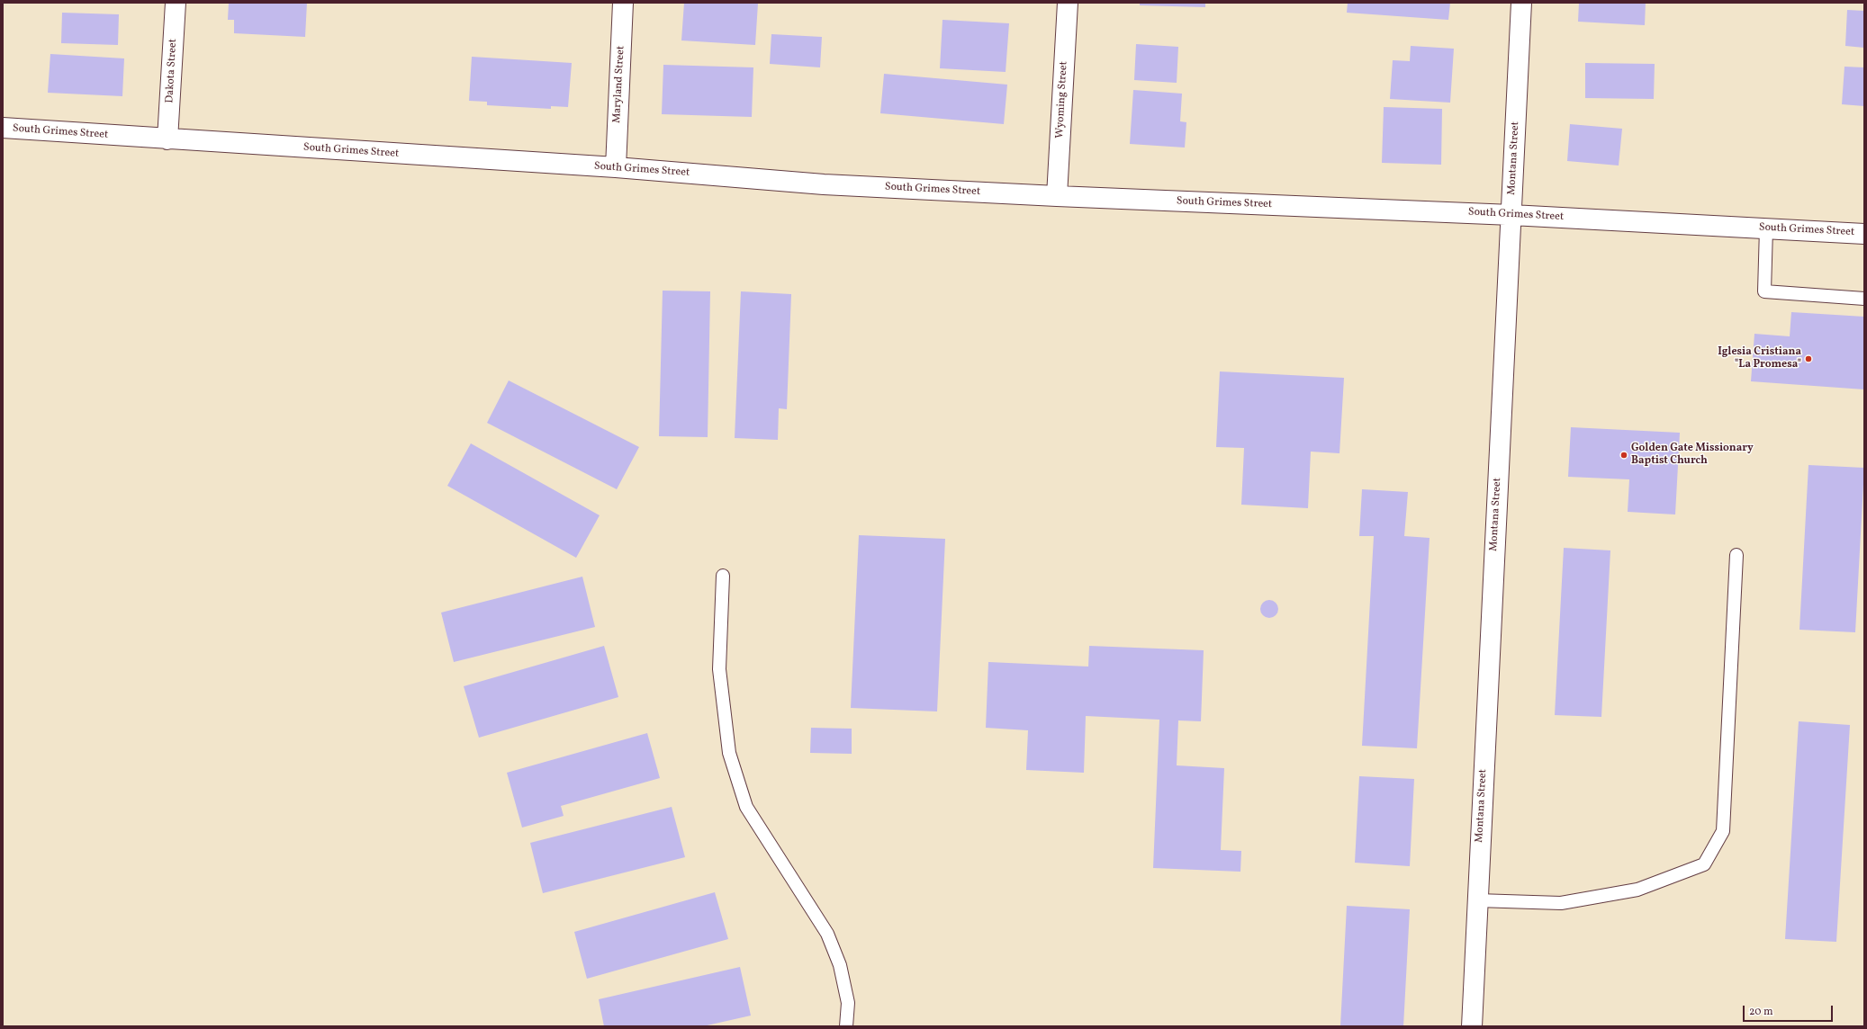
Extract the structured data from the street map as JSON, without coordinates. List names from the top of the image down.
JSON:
{
  "streets": {
    "street": [
      "Dakota Street",
      "Maryland Street",
      "Wyoming Street",
      "South Grimes Street",
      "Montana Street"
    ]
  },
  "crossings": [
    ["Dakota Street", "South Grimes Street"],
    ["Maryland Street", "South Grimes Street"],
    ["Wyoming Street", "South Grimes Street"],
    ["South Grimes Street", "Montana Street"]
  ],
  "places": ["Iglesia Cristiana \"La Promesa\"", "Golden Gate Missionary Baptist Church"],
  "scale_bar": "20 m"
}
